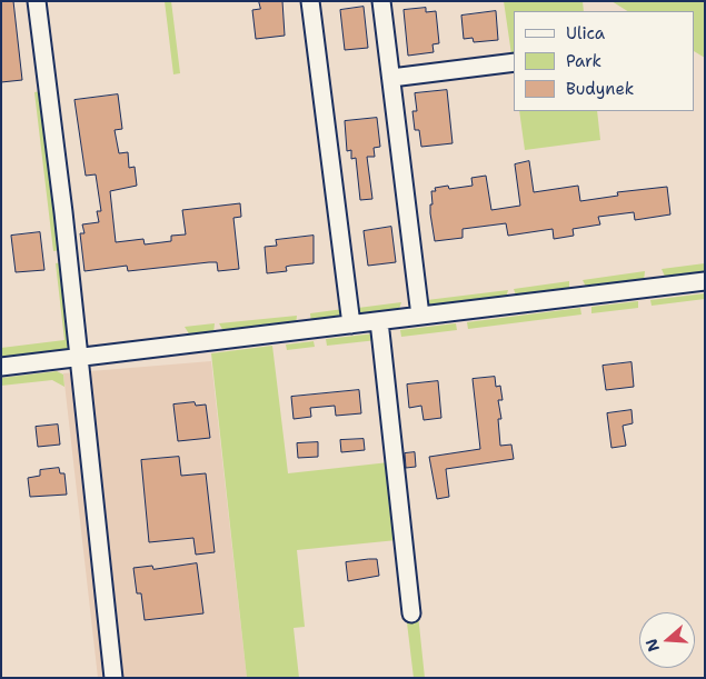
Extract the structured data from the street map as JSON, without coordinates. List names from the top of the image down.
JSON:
{
  "legend": ["Ulica", "Park", "Budynek"],
  "north": "left"
}
